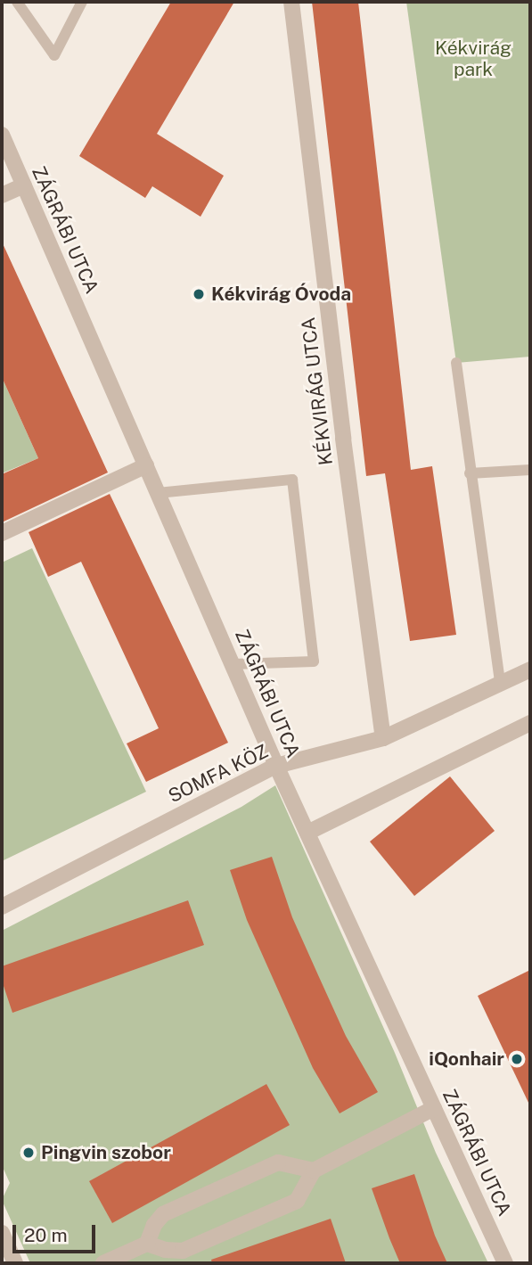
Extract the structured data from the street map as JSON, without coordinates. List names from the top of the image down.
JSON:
{
  "streets": {
    "street": ["ZÁGRÁBI UTCA", "KÉKVIRÁG UTCA", "SOMFA KÖZ"]
  },
  "crossings": [
    ["ZÁGRÁBI UTCA", "SOMFA KÖZ"],
    ["KÉKVIRÁG UTCA", "SOMFA KÖZ"]
  ],
  "parks": ["Kékvirág park"],
  "places": ["Kékvirág Óvoda", "iQonhair", "Pingvin szobor"],
  "scale_bar": "20 m"
}
